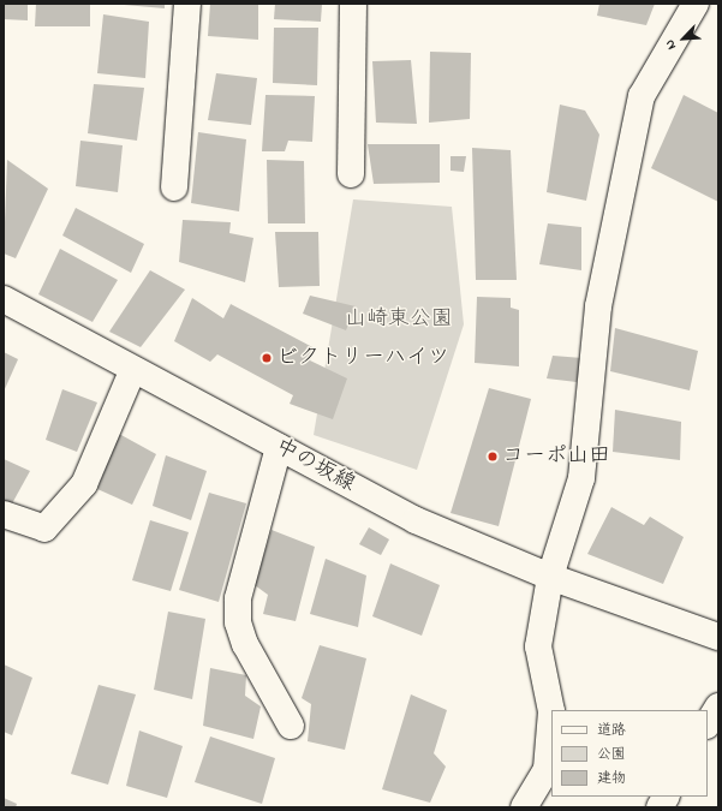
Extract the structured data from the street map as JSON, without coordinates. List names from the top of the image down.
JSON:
{
  "streets": {
    "main road": ["中の坂線"]
  },
  "parks": ["山崎東公園"],
  "places": ["ビクトリーハイツ", "コーポ山田"],
  "legend": ["道路", "公園", "建物"],
  "north": "bottom left"
}
